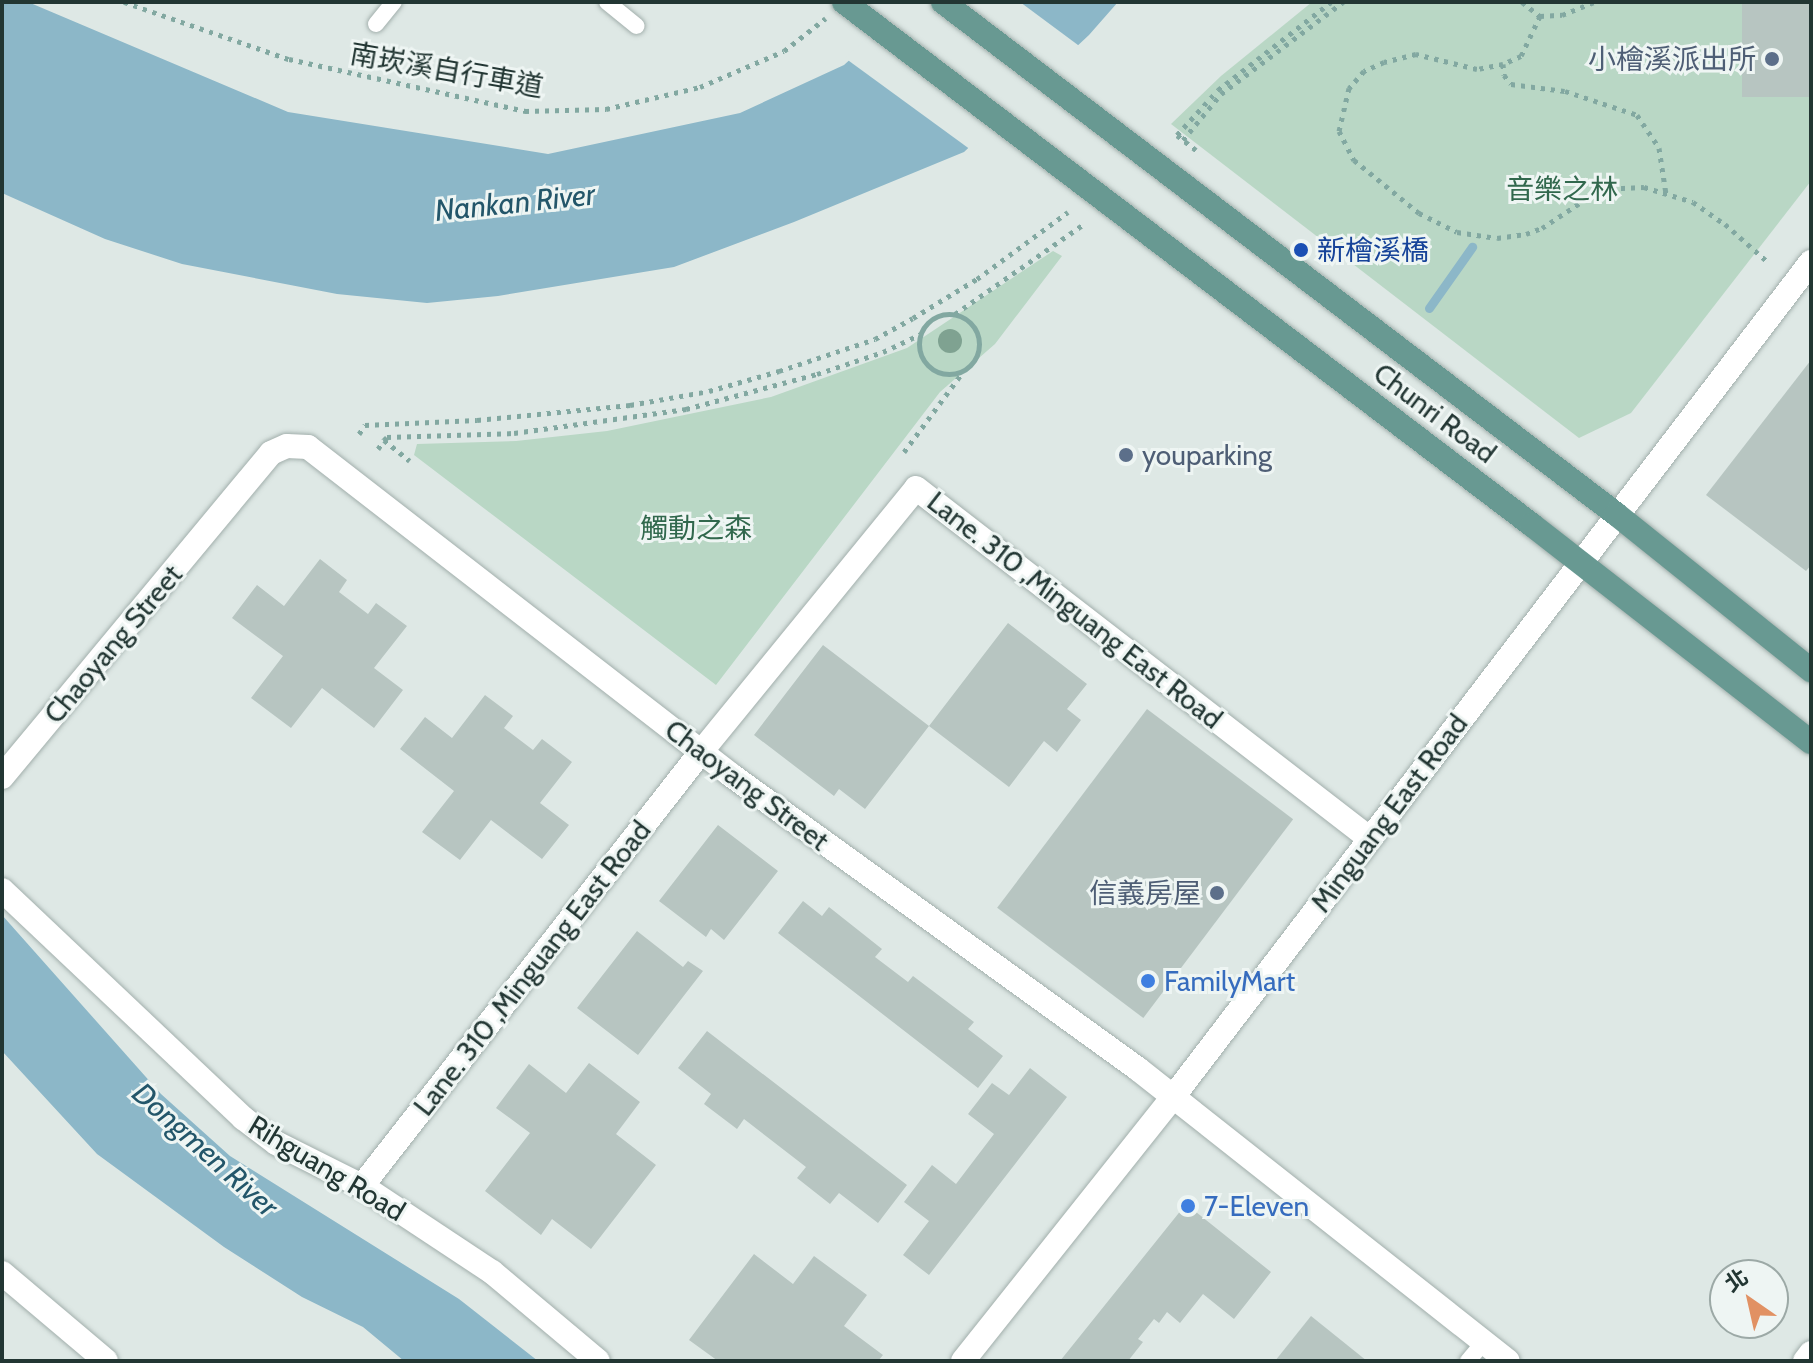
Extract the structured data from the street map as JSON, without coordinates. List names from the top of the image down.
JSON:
{
  "streets": {
    "main road": ["Chunri Road"],
    "street": [
      "Lane. 310 ,Minguang East Road",
      "Chaoyang Street",
      "Minguang East Road",
      "Rihguang Road"
    ],
    "path": ["南崁溪自行車道"]
  },
  "crossings": [
    ["南崁溪自行車道", "Chunri Road"],
    ["Chunri Road", "Minguang East Road"],
    ["Lane. 310 ,Minguang East Road", "Chaoyang Street"],
    ["Lane. 310 ,Minguang East Road", "Minguang East Road"],
    ["Lane. 310 ,Minguang East Road", "Rihguang Road"],
    ["Chaoyang Street", "Minguang East Road"]
  ],
  "water": ["Nankan River", "Dongmen River"],
  "parks": ["音樂之林", "觸動之森"],
  "places": [
    "小檜溪派出所",
    "新檜溪橋",
    "youparking",
    "信義房屋",
    "FamilyMart",
    "7-Eleven"
  ],
  "north": "top left"
}
